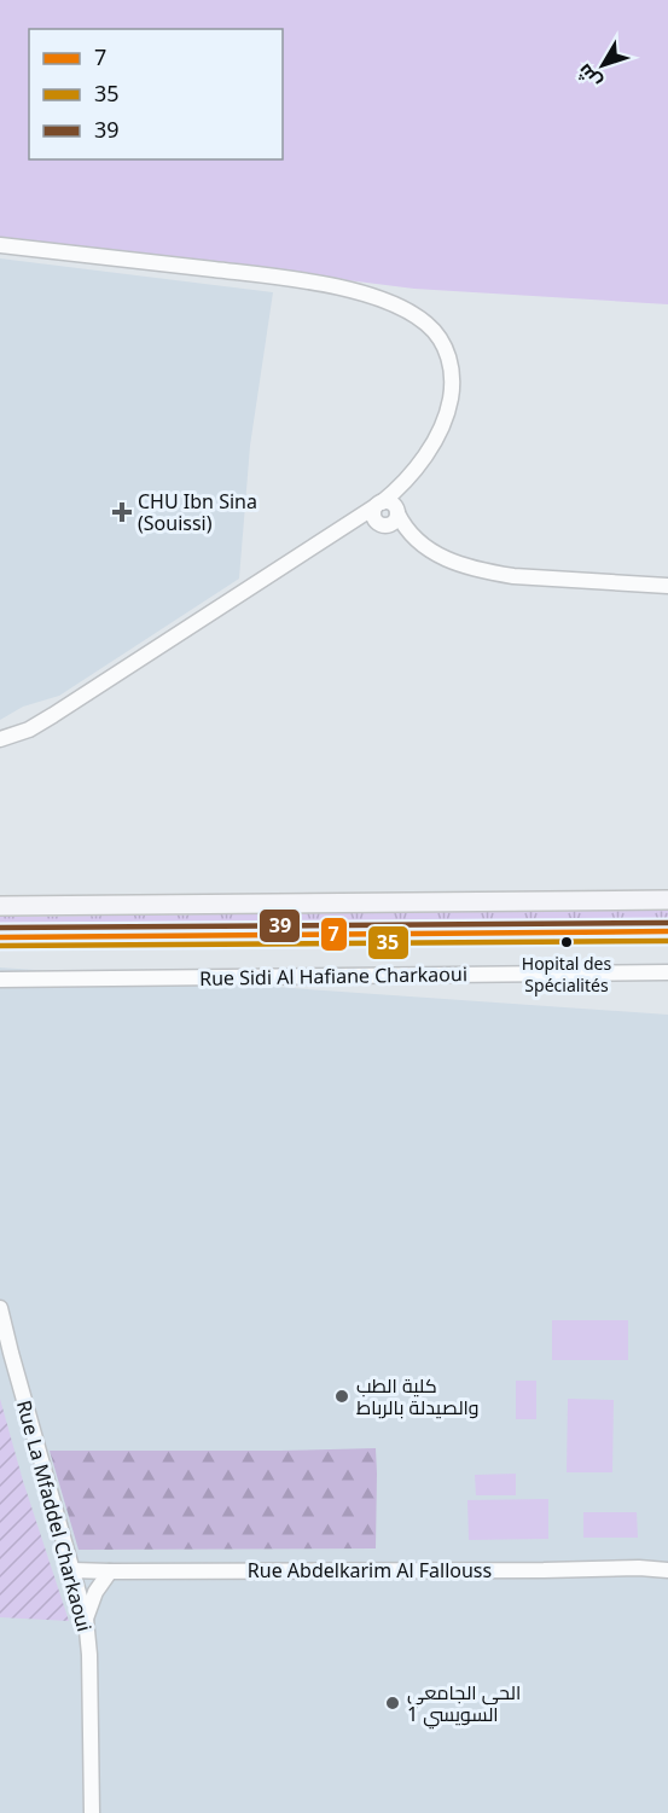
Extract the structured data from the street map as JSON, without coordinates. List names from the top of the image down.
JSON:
{
  "streets": {
    "street": ["Rue Sidi Al Hafiane Charkaoui", "Rue La Mfaddel Charkaoui", "Rue Abdelkarim Al Fallouss"]
  },
  "crossings": [
    ["Rue La Mfaddel Charkaoui", "Rue Abdelkarim Al Fallouss"]
  ],
  "places": {
    "health": ["CHU Ibn Sina (Souissi)"],
    "other": ["Hopital des Spécialités", "كلية الطب والصيدلة بالرباط", "الحي الجامعي السويسي 1"]
  },
  "lines": ["transit line 39", "transit line 7", "transit line 35"],
  "legend": ["7", "35", "39"],
  "north": "bottom left"
}
